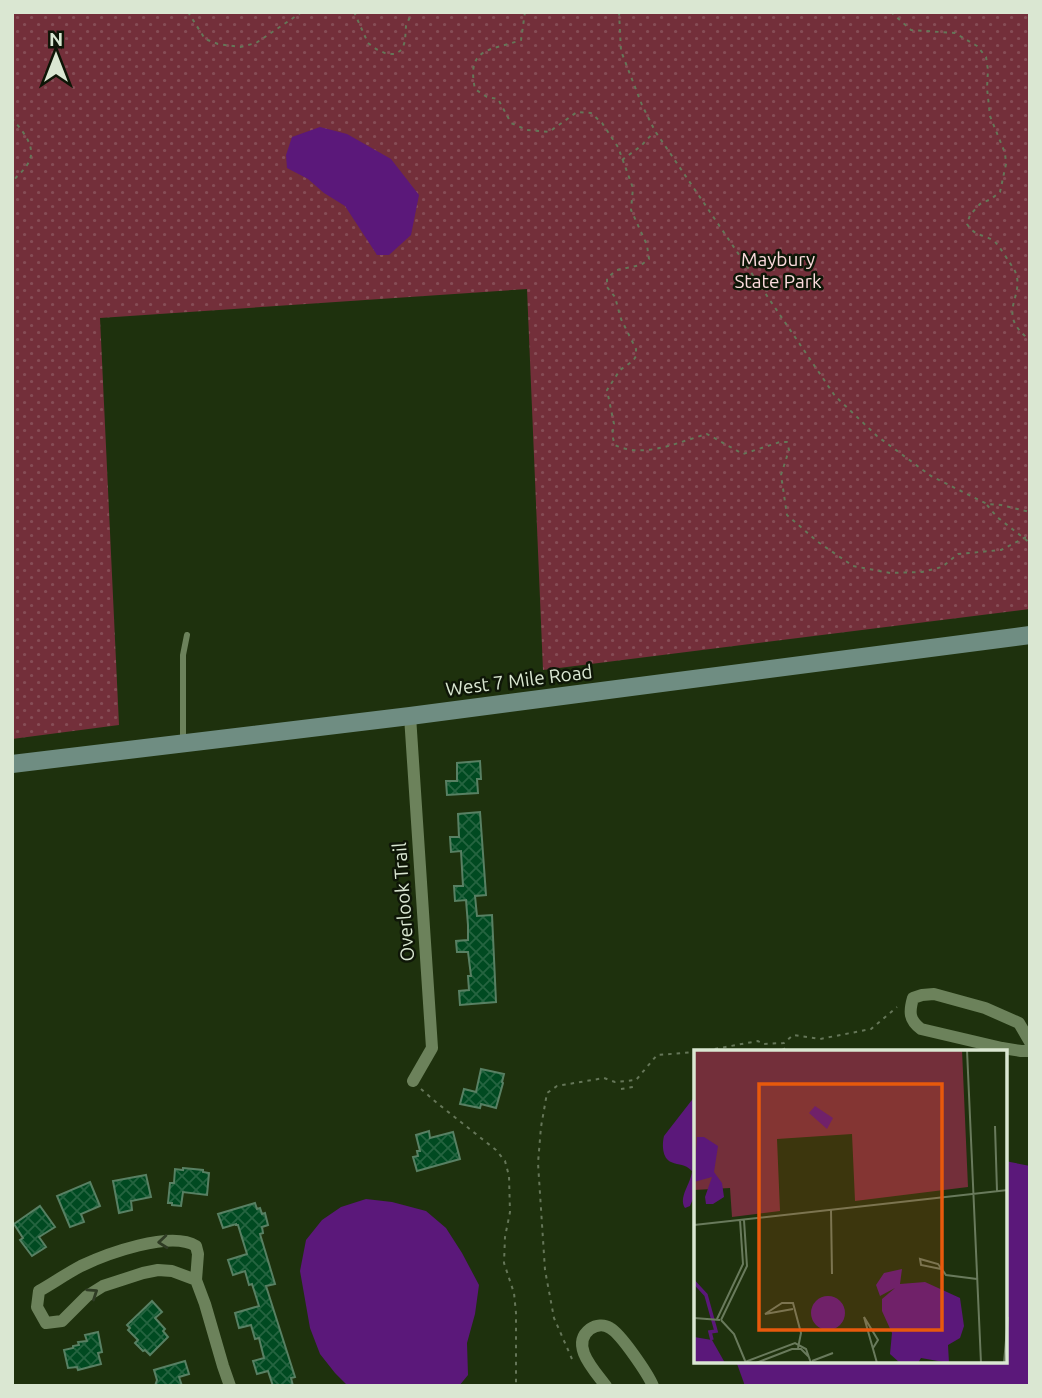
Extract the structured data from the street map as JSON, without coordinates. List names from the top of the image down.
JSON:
{
  "streets": {
    "street": ["West 7 Mile Road", "Overlook Trail"]
  },
  "crossings": [
    ["West 7 Mile Road", "Overlook Trail"]
  ],
  "parks": ["Maybury State Park"],
  "north": "top"
}
